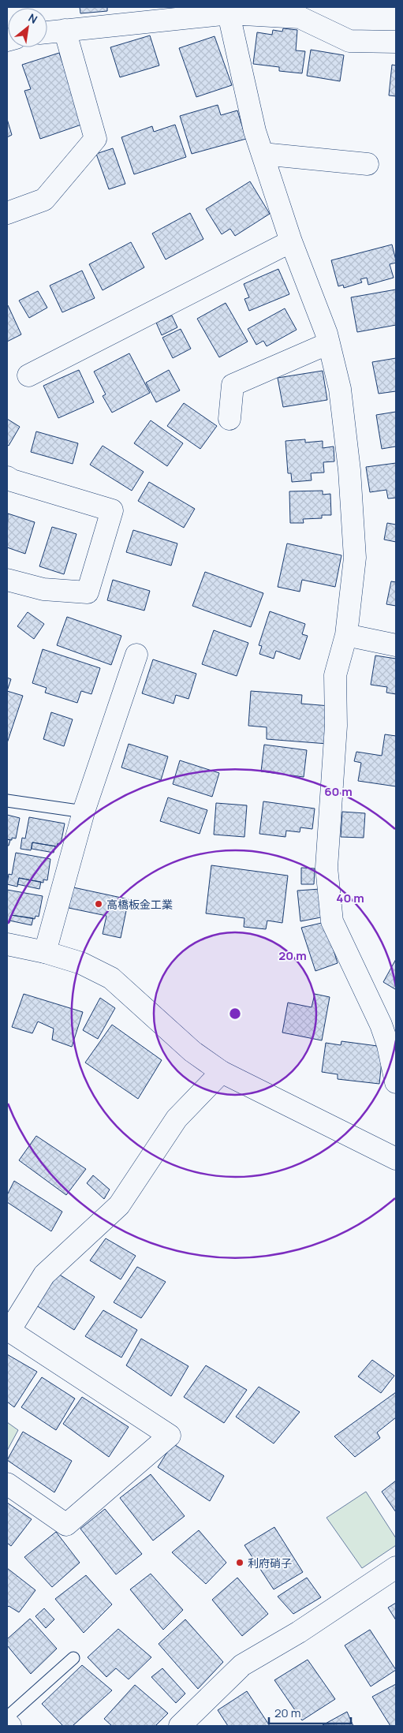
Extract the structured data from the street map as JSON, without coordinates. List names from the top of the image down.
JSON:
{
  "places": ["高橋板金工業", "利府硝子"],
  "scale_bar": "20 m",
  "north": "top right",
  "rings": ["60 m", "40 m", "20 m"]
}
